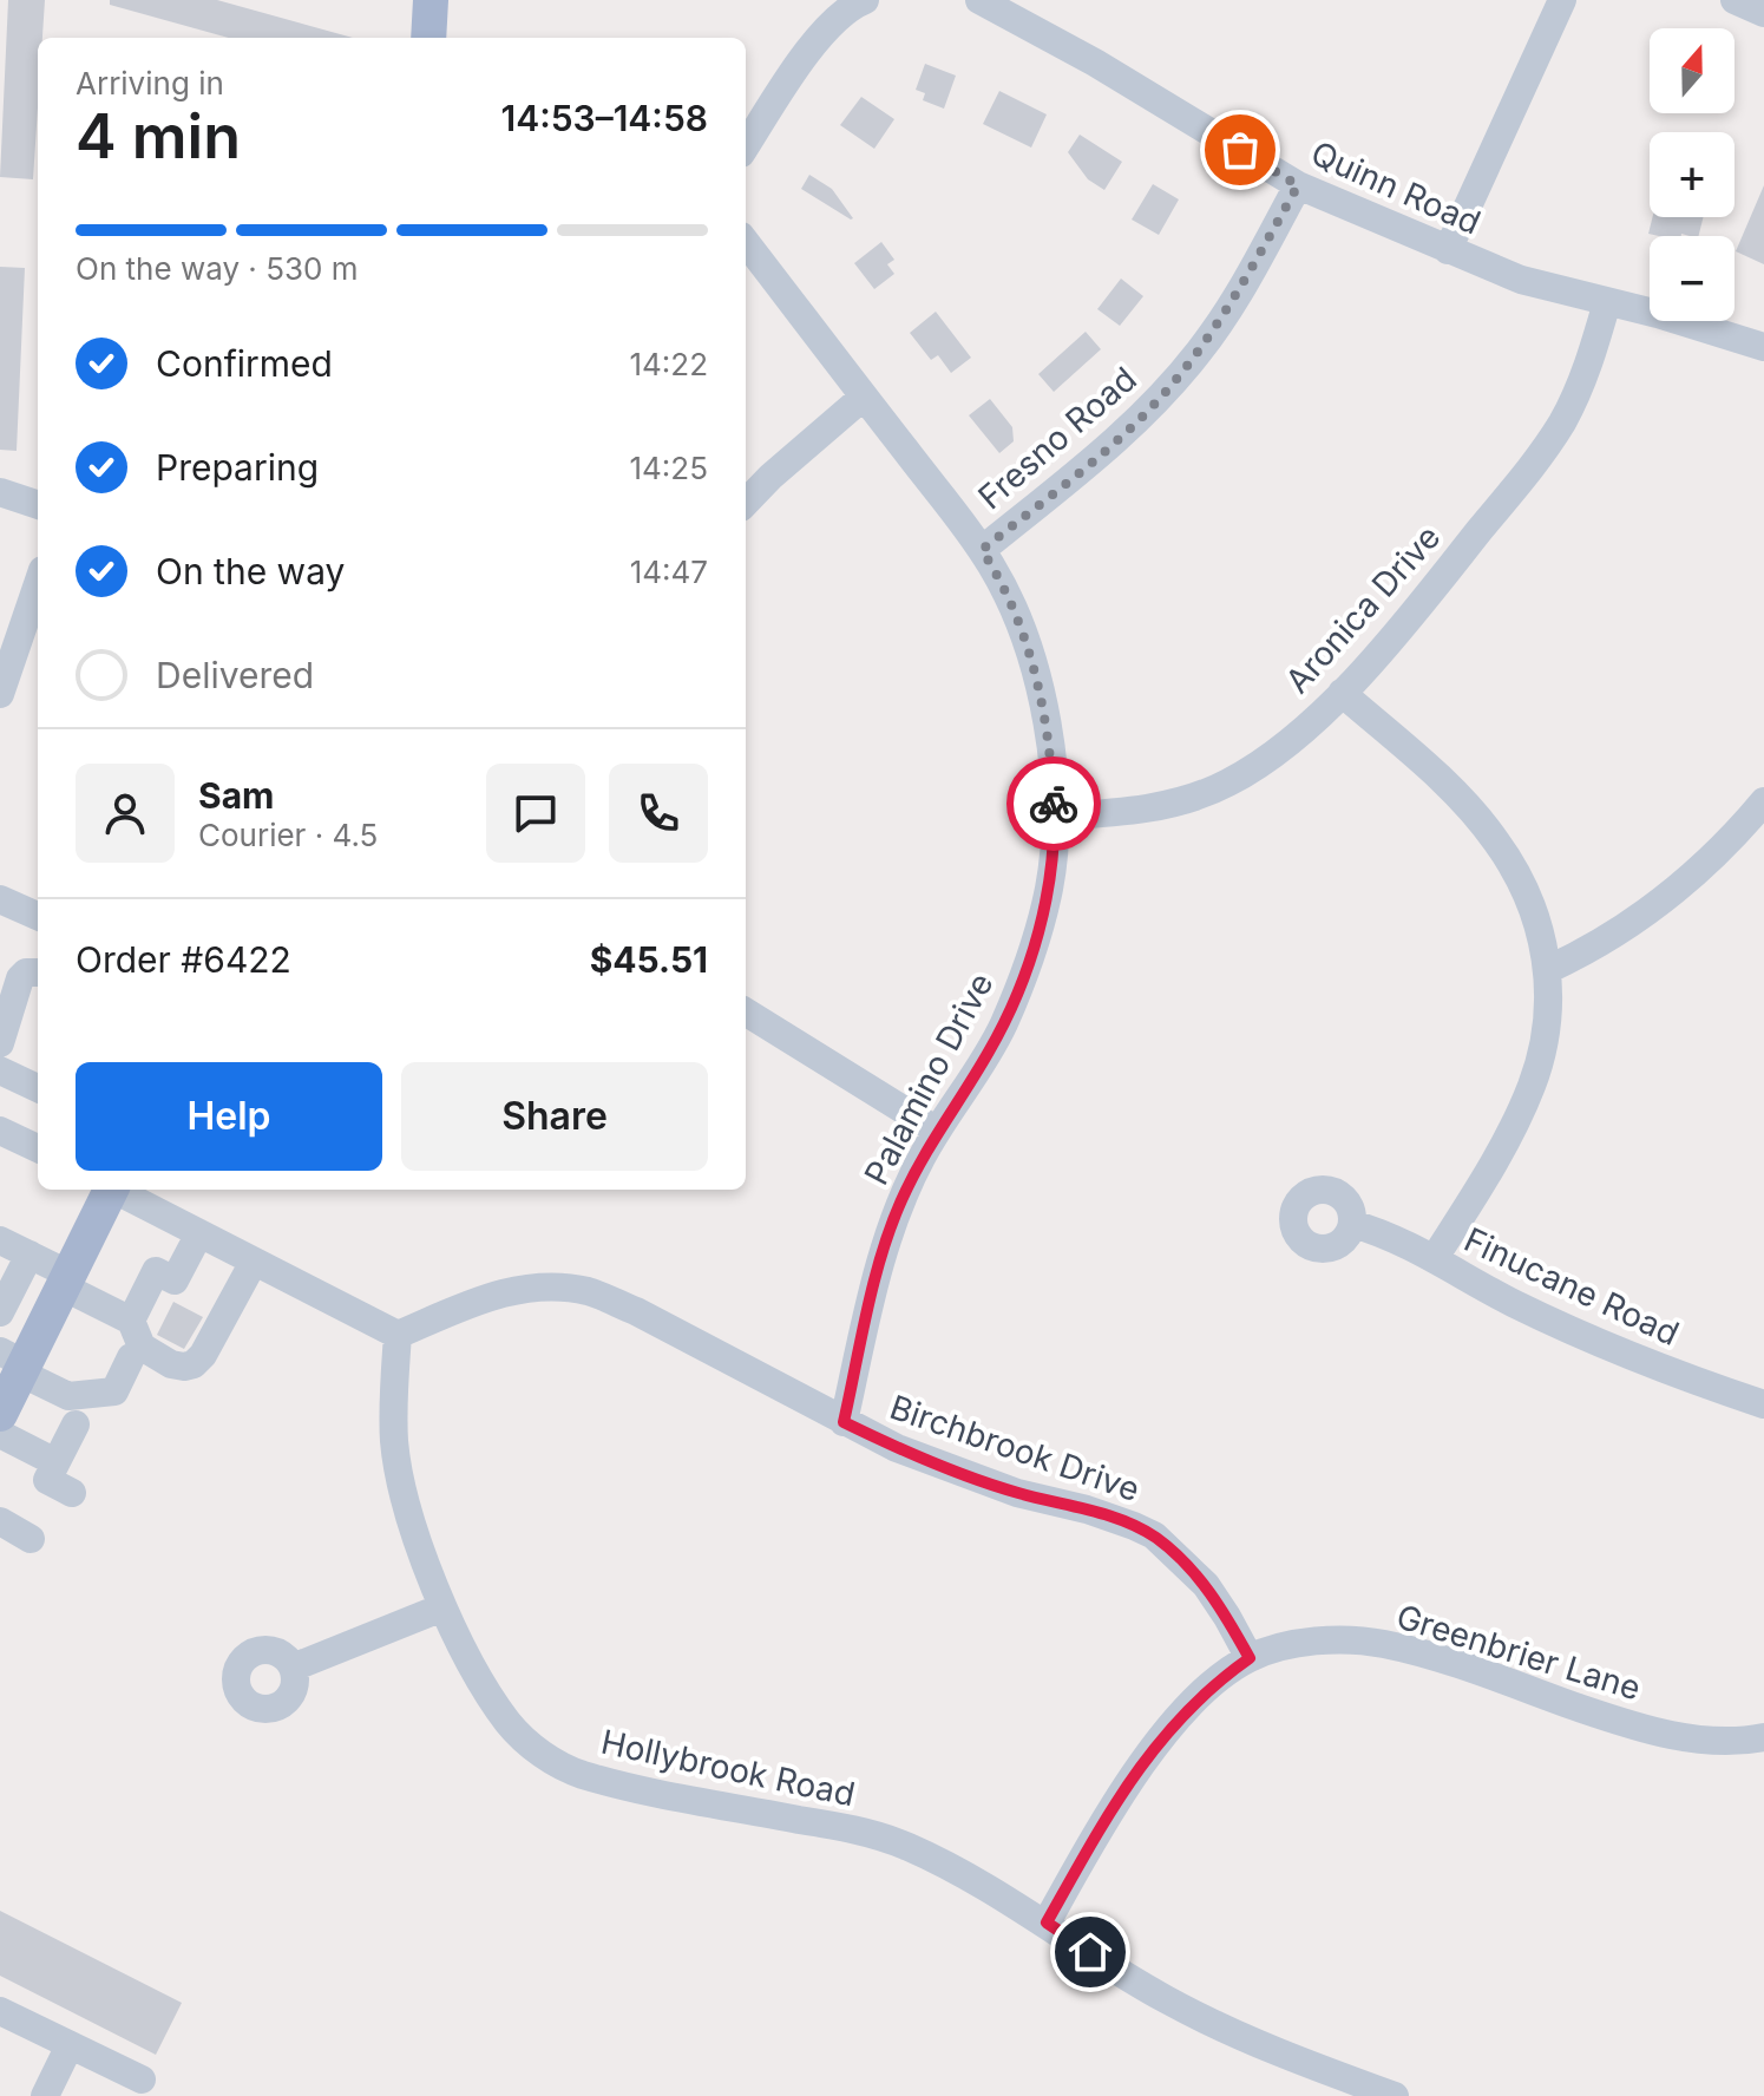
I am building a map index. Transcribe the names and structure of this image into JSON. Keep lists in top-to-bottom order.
{
  "streets": {
    "street": [
      "Quinn Road",
      "Fresno Road",
      "Aronica Drive",
      "Palamino Drive",
      "Finucane Road",
      "Birchbrook Drive",
      "Greenbrier Lane",
      "Hollybrook Road"
    ]
  },
  "crossings": [
    ["Quinn Road", "Fresno Road"],
    ["Quinn Road", "Aronica Drive"],
    ["Fresno Road", "Palamino Drive"],
    ["Aronica Drive", "Palamino Drive"],
    ["Palamino Drive", "Birchbrook Drive"],
    ["Birchbrook Drive", "Greenbrier Lane"],
    ["Birchbrook Drive", "Hollybrook Road"],
    ["Greenbrier Lane", "Hollybrook Road"]
  ],
  "north": "top",
  "page": {
    "map_buttons": ["+", "−"],
    "heading": ["4 min", "Arriving in", "14:53–14:58"],
    "panel": [
      "Sam",
      "Courier · 4.5",
      "Order #6422",
      "$45.51"
    ],
    "bar": "On the way · 530 m",
    "list": [
      ["Confirmed", "14:22"],
      ["Preparing", "14:25"],
      ["On the way", "14:47"],
      "Delivered"
    ],
    "buttons": ["Help", "Share"]
  }
}
